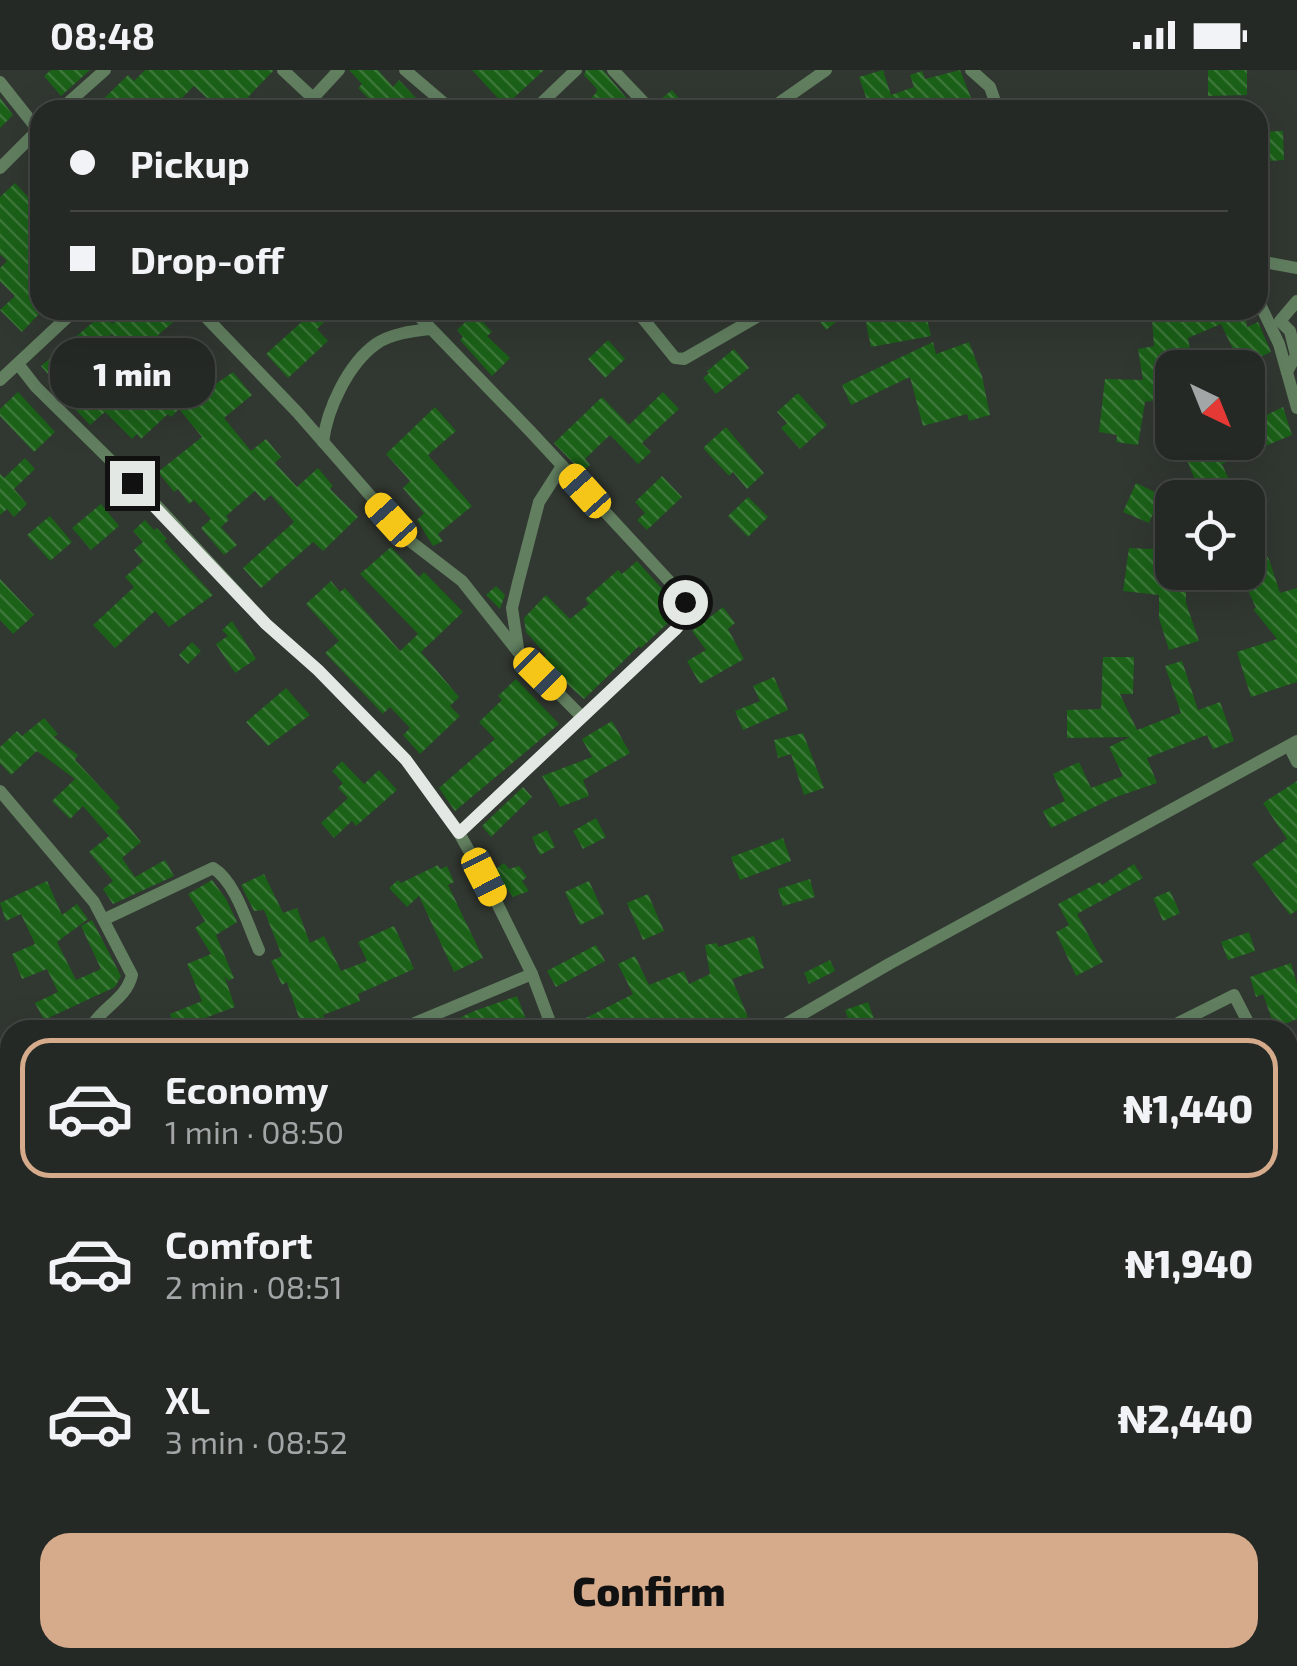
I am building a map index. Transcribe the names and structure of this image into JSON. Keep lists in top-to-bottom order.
{
  "north": "bottom right",
  "page": {
    "status": "08:48",
    "banner": ["Pickup", "Drop-off"],
    "bubble": "1 min",
    "list": [
      {
        "name": "Economy",
        "note": "1 min · 08:50",
        "value": "₦1,440"
      },
      {
        "name": "Comfort",
        "note": "2 min · 08:51",
        "value": "₦1,940"
      },
      {
        "name": "XL",
        "note": "3 min · 08:52",
        "value": "₦2,440"
      }
    ],
    "buttons": "Confirm"
  }
}
